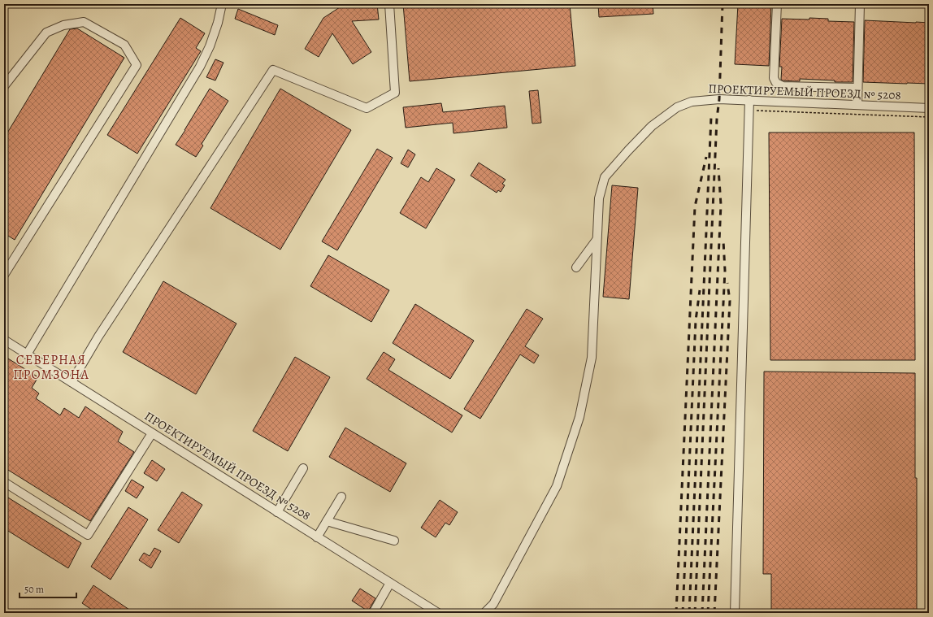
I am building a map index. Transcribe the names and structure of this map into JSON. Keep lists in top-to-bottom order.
{
  "streets": {
    "street": ["ПРОЕКТИРУЕМЫЙ ПРОЕЗД № 5208"]
  },
  "districts": ["СЕВЕРНАЯ ПРОМЗОНА"],
  "scale_bar": "50 m"
}
